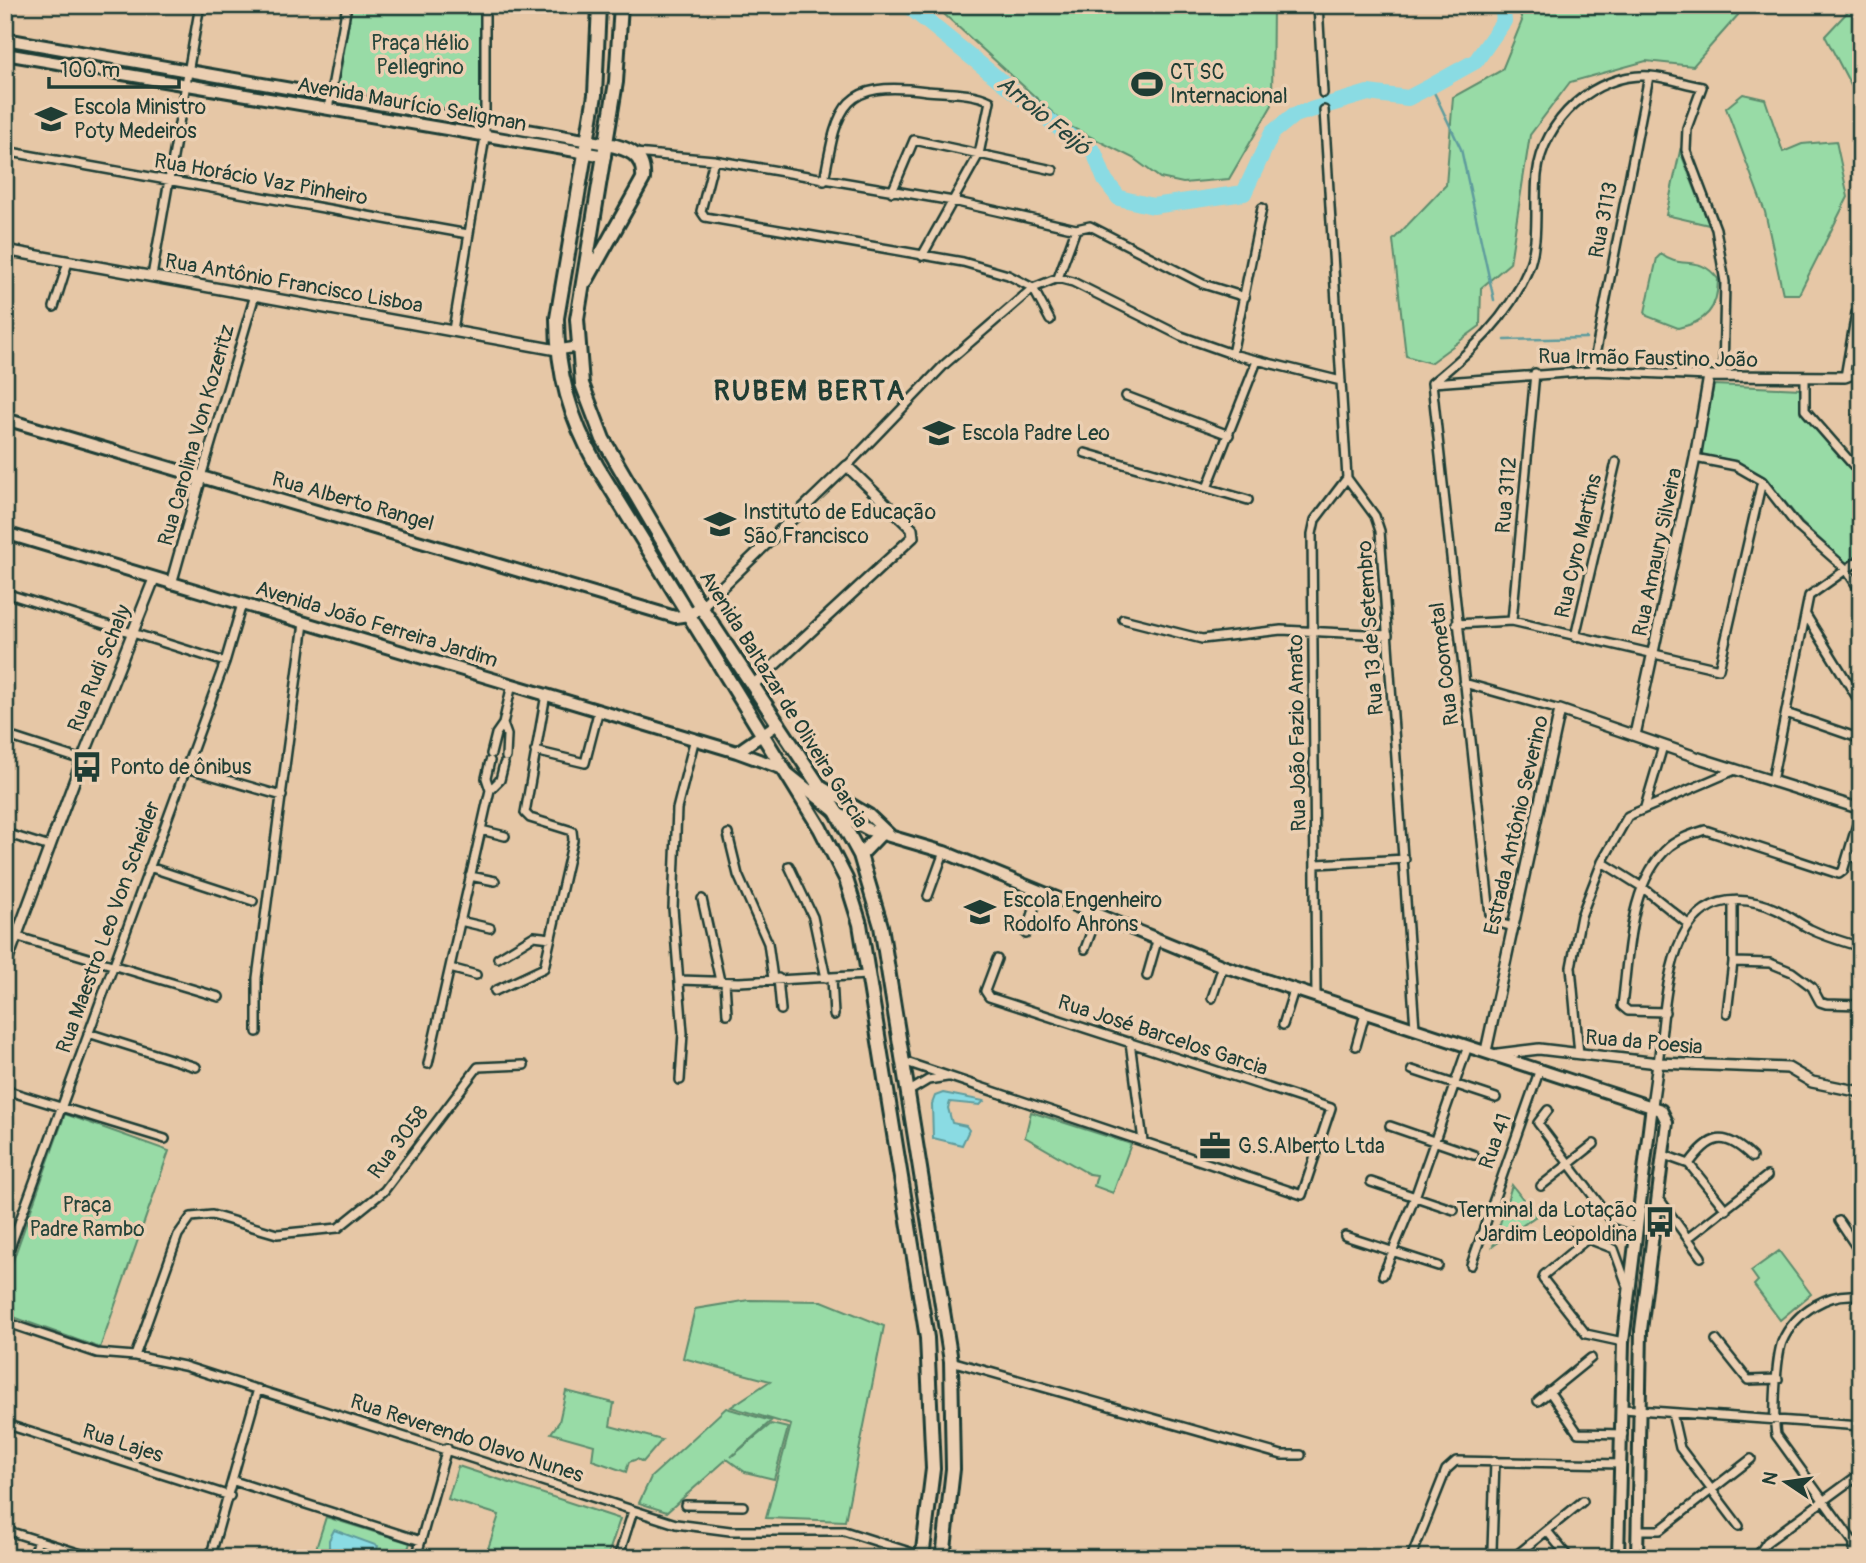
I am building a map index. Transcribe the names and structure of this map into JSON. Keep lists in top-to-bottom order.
{
  "streets": {
    "main road": [
      "Avenida Maurício Seligman",
      "Rua Alberto Rangel",
      "Avenida João Ferreira Jardim",
      "Avenida Baltazar de Oliveira Garcia"
    ],
    "street": [
      "Rua Horácio Vaz Pinheiro",
      "Rua 3113",
      "Rua Antônio Francisco Lisboa",
      "Rua Irmão Faustino João",
      "Rua Carolina Von Kozeritz",
      "Rua 3112",
      "Rua Cyro Martins",
      "Rua Amaury Silveira",
      "Rua 13 de Setembro",
      "Rua Coometal",
      "Rua Rudi Schaly",
      "Rua João Fazio Amato",
      "Estrada Antônio Severino",
      "Rua Maestro Leo Von Scheider",
      "Rua José Barcelos Garcia",
      "Rua da Poesia",
      "Rua 41",
      "Rua 3058",
      "Rua Reverendo Olavo Nunes",
      "Rua Lajes"
    ]
  },
  "crossings": [
    ["Avenida Maurício Seligman", "Avenida Baltazar de Oliveira Garcia"],
    ["Rua 3113", "Rua Irmão Faustino João"],
    ["Rua Antônio Francisco Lisboa", "Rua Carolina Von Kozeritz"],
    ["Rua Antônio Francisco Lisboa", "Avenida Baltazar de Oliveira Garcia"],
    ["Rua Irmão Faustino João", "Rua 3112"],
    ["Rua Irmão Faustino João", "Rua Amaury Silveira"],
    ["Rua Irmão Faustino João", "Rua Coometal"],
    ["Rua Carolina Von Kozeritz", "Rua Alberto Rangel"],
    ["Rua Carolina Von Kozeritz", "Avenida João Ferreira Jardim"],
    ["Rua Alberto Rangel", "Avenida Baltazar de Oliveira Garcia"],
    ["Rua Amaury Silveira", "Estrada Antônio Severino"],
    ["Avenida João Ferreira Jardim", "Rua Rudi Schaly"],
    ["Avenida João Ferreira Jardim", "Avenida Baltazar de Oliveira Garcia"],
    ["Avenida João Ferreira Jardim", "Rua Maestro Leo Von Scheider"],
    ["Rua 13 de Setembro", "Rua João Fazio Amato"],
    ["Rua Coometal", "Estrada Antônio Severino"],
    ["Avenida Baltazar de Oliveira Garcia", "Rua Reverendo Olavo Nunes"],
    ["Rua 3058", "Rua Reverendo Olavo Nunes"]
  ],
  "districts": ["RUBEM BERTA"],
  "water": ["Arroio Feijó"],
  "parks": ["Praça Hélio Pellegrino", "Praça Padre Rambo"],
  "places": {
    "sports": ["CT SC Internacional"],
    "school or university": [
      "Escola Ministro Poty Medeiros",
      "Escola Padre Leo",
      "Instituto de Educação São Francisco",
      "Escola Engenheiro Rodolfo Ahrons"
    ],
    "bus stop": ["Ponto de ônibus", "Terminal da Lotação Jardim Leopoldina"],
    "office": ["G.S.Alberto Ltda"]
  },
  "scale_bar": "100 m",
  "north": "left"
}
